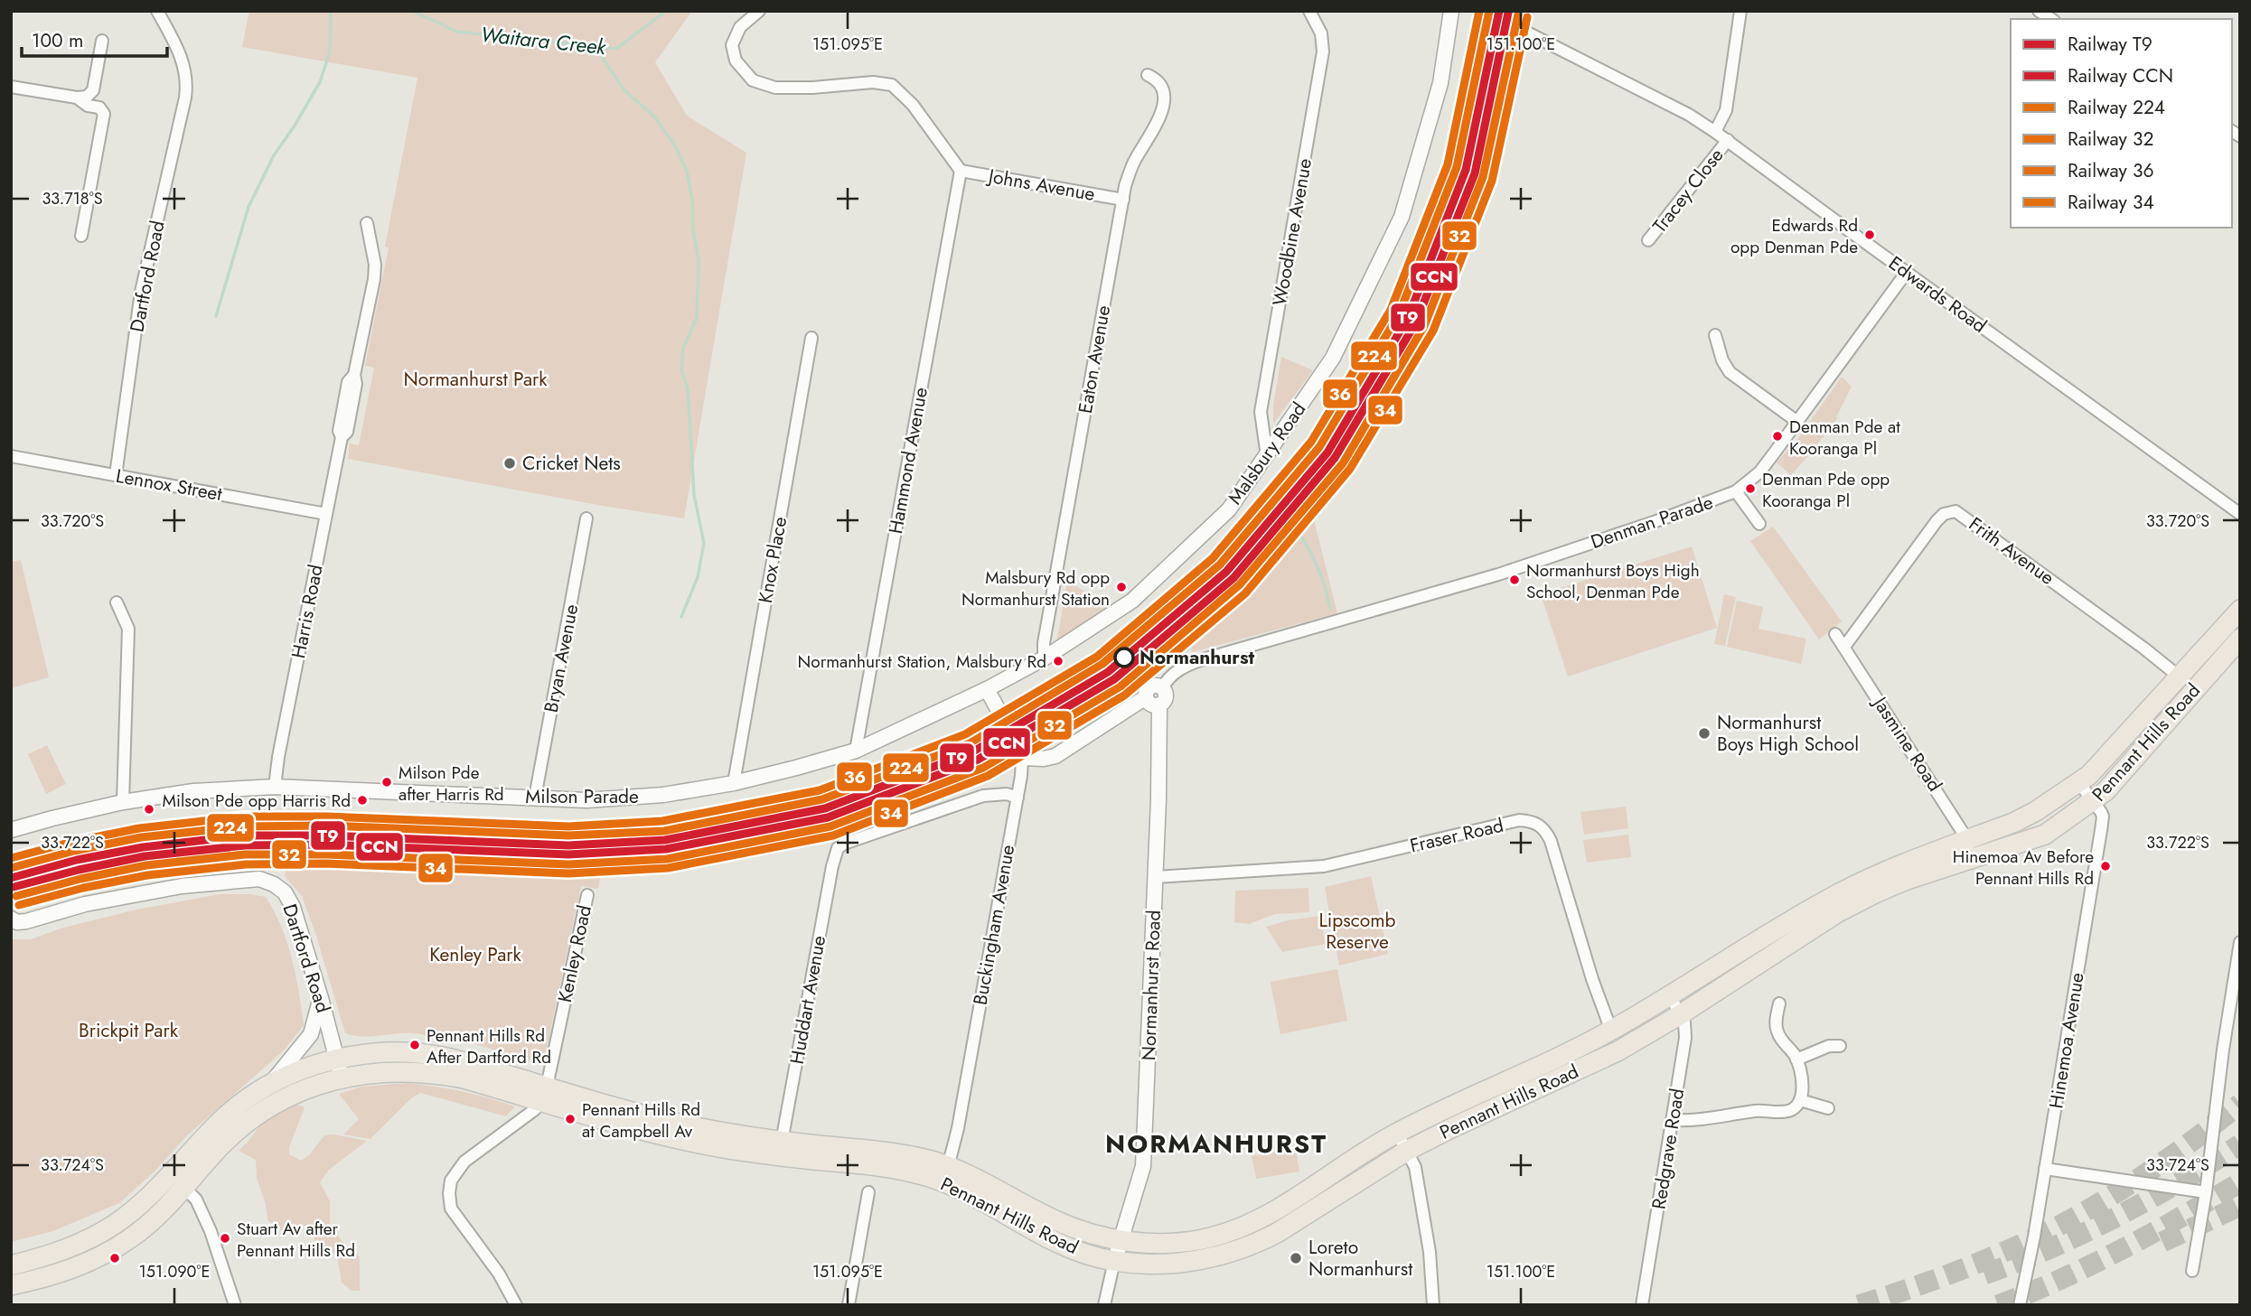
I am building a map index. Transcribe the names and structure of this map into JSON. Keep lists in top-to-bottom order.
{
  "streets": {
    "highway": ["Pennant Hills Road"],
    "street": [
      "Johns Avenue",
      "Tracey Close",
      "Woodbine Avenue",
      "Dartford Road",
      "Edwards Road",
      "Eaton Avenue",
      "Malsbury Road",
      "Hammond Avenue",
      "Lennox Street",
      "Denman Parade",
      "Frith Avenue",
      "Knox Place",
      "Harris Road",
      "Bryan Avenue",
      "Jasmine Road",
      "Milson Parade",
      "Fraser Road",
      "Buckingham Avenue",
      "Kenley Road",
      "Normanhurst Road",
      "Huddart Avenue",
      "Hinemoa Avenue",
      "Redgrave Road"
    ]
  },
  "crossings": [
    ["Johns Avenue", "Eaton Avenue"],
    ["Johns Avenue", "Hammond Avenue"],
    ["Tracey Close", "Edwards Road"],
    ["Woodbine Avenue", "Malsbury Road"],
    ["Dartford Road", "Lennox Street"],
    ["Dartford Road", "Pennant Hills Road"],
    ["Edwards Road", "Denman Parade"],
    ["Eaton Avenue", "Malsbury Road"],
    ["Malsbury Road", "Milson Parade"],
    ["Hammond Avenue", "Milson Parade"],
    ["Lennox Street", "Harris Road"],
    ["Denman Parade", "Normanhurst Road"],
    ["Frith Avenue", "Pennant Hills Road"],
    ["Frith Avenue", "Jasmine Road"],
    ["Knox Place", "Milson Parade"],
    ["Harris Road", "Milson Parade"],
    ["Bryan Avenue", "Milson Parade"],
    ["Pennant Hills Road", "Jasmine Road"],
    ["Pennant Hills Road", "Fraser Road"],
    ["Pennant Hills Road", "Buckingham Avenue"],
    ["Pennant Hills Road", "Kenley Road"],
    ["Pennant Hills Road", "Normanhurst Road"],
    ["Pennant Hills Road", "Huddart Avenue"],
    ["Pennant Hills Road", "Hinemoa Avenue"],
    ["Pennant Hills Road", "Redgrave Road"],
    ["Fraser Road", "Normanhurst Road"],
    ["Buckingham Avenue", "Huddart Avenue"]
  ],
  "districts": ["NORMANHURST"],
  "water": ["Waitara Creek"],
  "parks": [
    "Normanhurst Park",
    "Lipscomb Reserve",
    "Kenley Park",
    "Brickpit Park"
  ],
  "places": [
    "Edwards Rd opp Denman Pde",
    "Denman Pde at Kooranga Pl",
    "Cricket Nets",
    "Denman Pde opp Kooranga Pl",
    "Normanhurst Boys High School, Denman Pde",
    "Malsbury Rd opp Normanhurst Station",
    "Normanhurst",
    "Normanhurst Station, Malsbury Rd",
    "Normanhurst Boys High School",
    "Milson Pde after Harris Rd",
    "Milson Pde opp Harris Rd",
    "Hinemoa Av Before Pennant Hills Rd",
    "Pennant Hills Rd After Dartford Rd",
    "Pennant Hills Rd at Campbell Av",
    "Stuart Av after Pennant Hills Rd",
    "Loreto Normanhurst"
  ],
  "lines": [
    "rail line T9",
    "rail line 224",
    "rail line 36",
    "rail line CCN",
    "rail line 32",
    "rail line 34"
  ],
  "legend": [
    "Railway T9",
    "Railway CCN",
    "Railway 224",
    "Railway 32",
    "Railway 36",
    "Railway 34"
  ],
  "scale_bar": "100 m",
  "coordinates": [
    "151.095°E",
    "151.100°E",
    "33.718°S",
    "33.720°S",
    "33.722°S",
    "33.724°S",
    "151.090°E"
  ]
}
